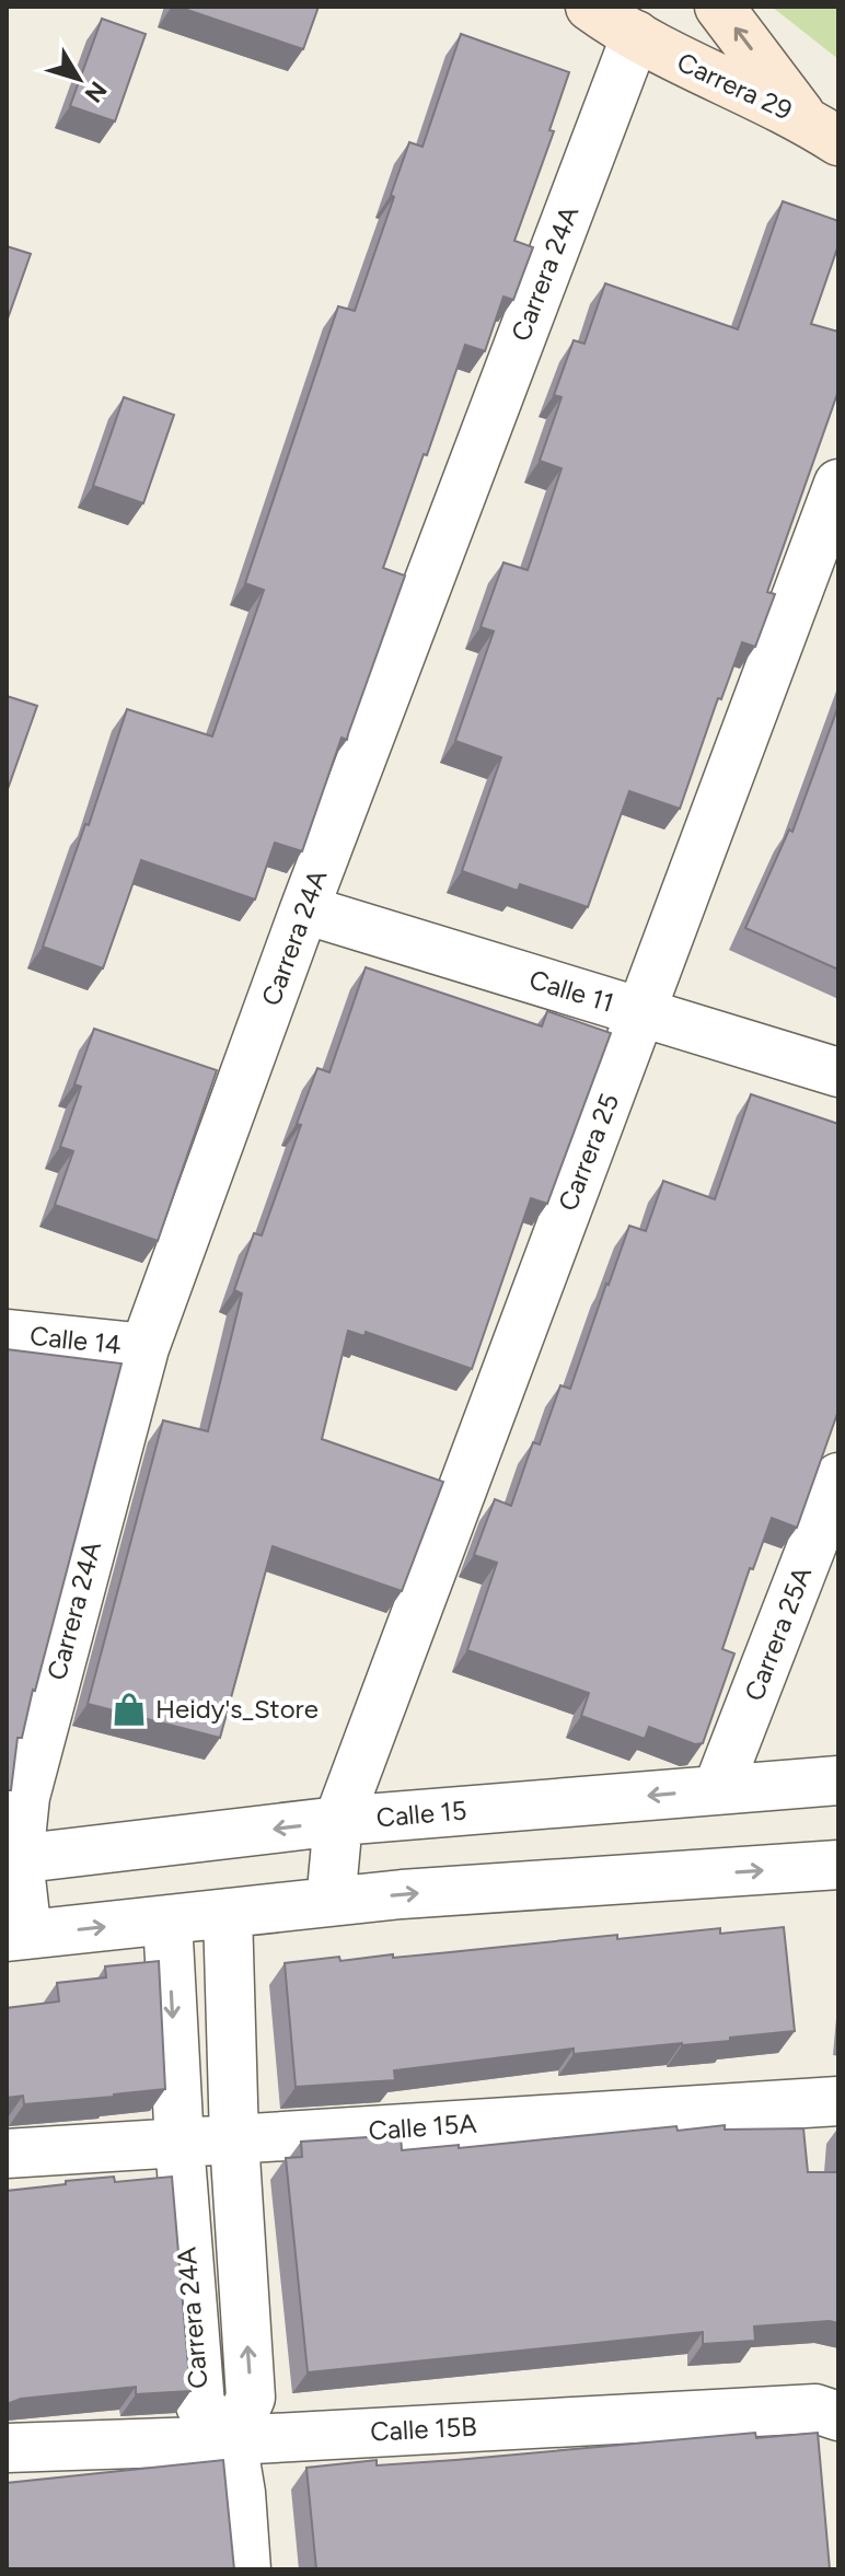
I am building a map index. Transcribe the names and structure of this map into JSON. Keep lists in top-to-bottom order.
{
  "streets": {
    "main road": ["Carrera 29"],
    "street": [
      "Carrera 24A",
      "Calle 11",
      "Carrera 25",
      "Calle 14",
      "Carrera 25A",
      "Calle 15",
      "Calle 15A",
      "Calle 15B"
    ]
  },
  "crossings": [
    ["Carrera 29", "Carrera 24A"],
    ["Carrera 24A", "Calle 11"],
    ["Carrera 24A", "Calle 14"],
    ["Carrera 24A", "Calle 15"],
    ["Carrera 24A", "Calle 15A"],
    ["Carrera 24A", "Calle 15B"],
    ["Calle 11", "Carrera 25"],
    ["Carrera 25", "Calle 15"],
    ["Carrera 25A", "Calle 15"]
  ],
  "places": {
    "shop": ["Heidy's_Store"]
  },
  "north": "bottom right"
}
